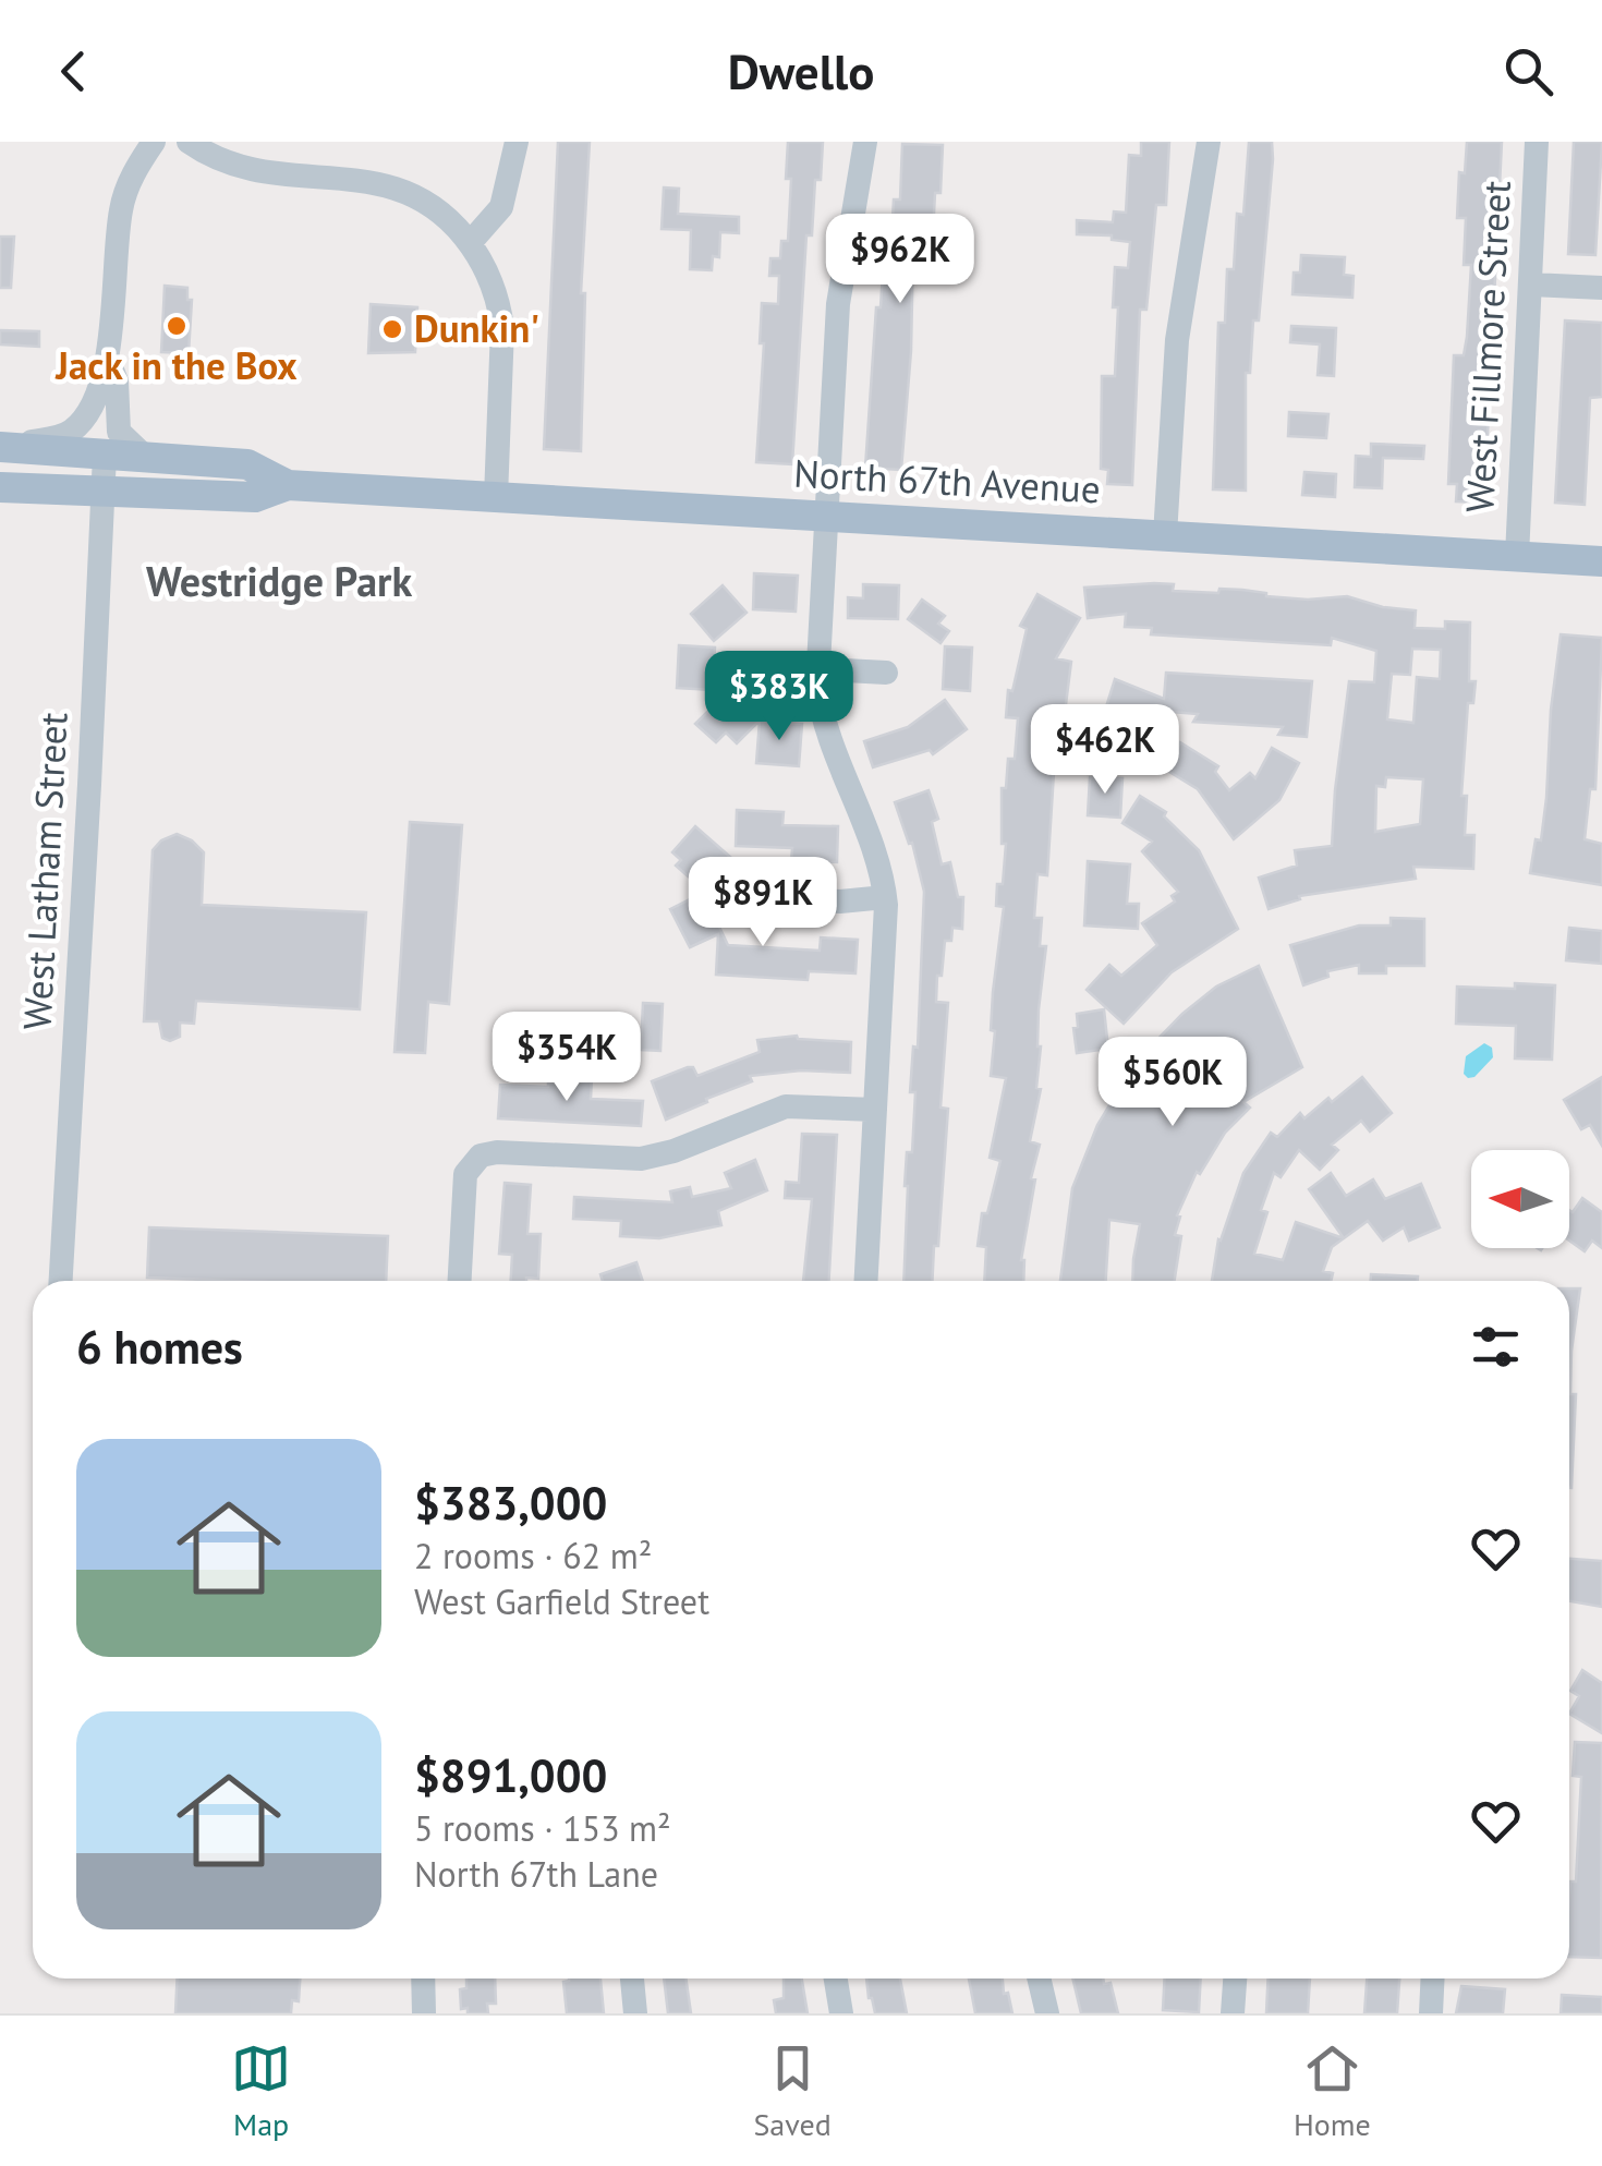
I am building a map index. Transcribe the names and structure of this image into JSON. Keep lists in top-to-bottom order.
{
  "streets": {
    "main road": ["North 67th Avenue"],
    "street": ["West Fillmore Street", "West Latham Street"]
  },
  "crossings": [
    ["West Fillmore Street", "North 67th Avenue"],
    ["North 67th Avenue", "West Latham Street"]
  ],
  "districts": ["Westridge Park"],
  "places": ["Jack in the Box", "Dunkin'"],
  "north": "left",
  "page": {
    "header": "Dwello",
    "price": [
      "$962K",
      "$383K",
      "$462K",
      "$891K",
      "$354K",
      "$560K"
    ],
    "heading": "6 homes",
    "list": [
      {
        "name": "$383,000",
        "note": "2 rooms · 62 m² · West Garfield Street"
      },
      {
        "name": "$891,000",
        "note": "5 rooms · 153 m² · North 67th Lane"
      }
    ],
    "tabs": ["Map", "Saved", "Home"]
  }
}
